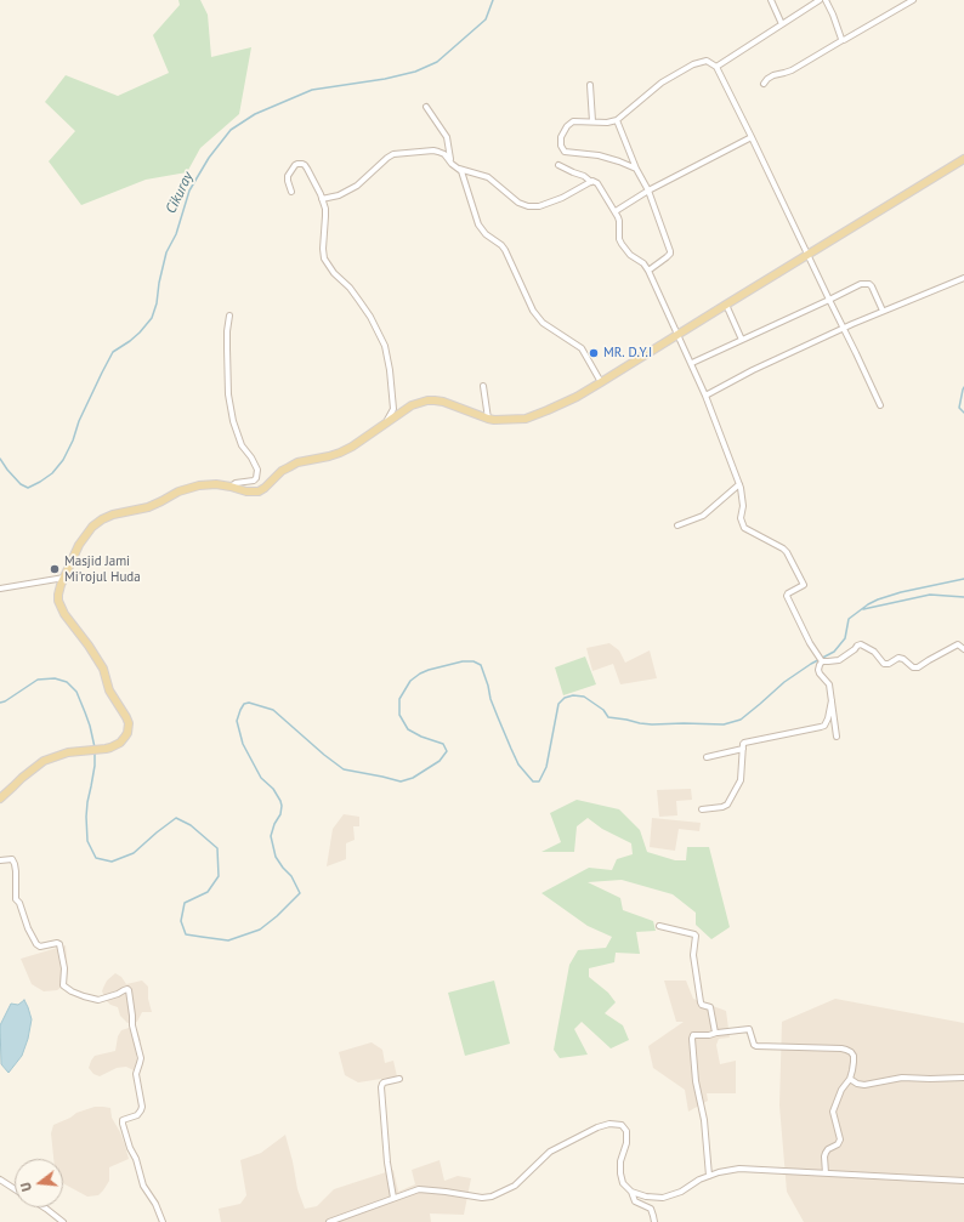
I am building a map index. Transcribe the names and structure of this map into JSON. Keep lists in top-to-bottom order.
{
  "water": ["Cikuray"],
  "places": ["MR. D.Y.I", "Masjid Jami Mi'rojul Huda"],
  "north": "left"
}
